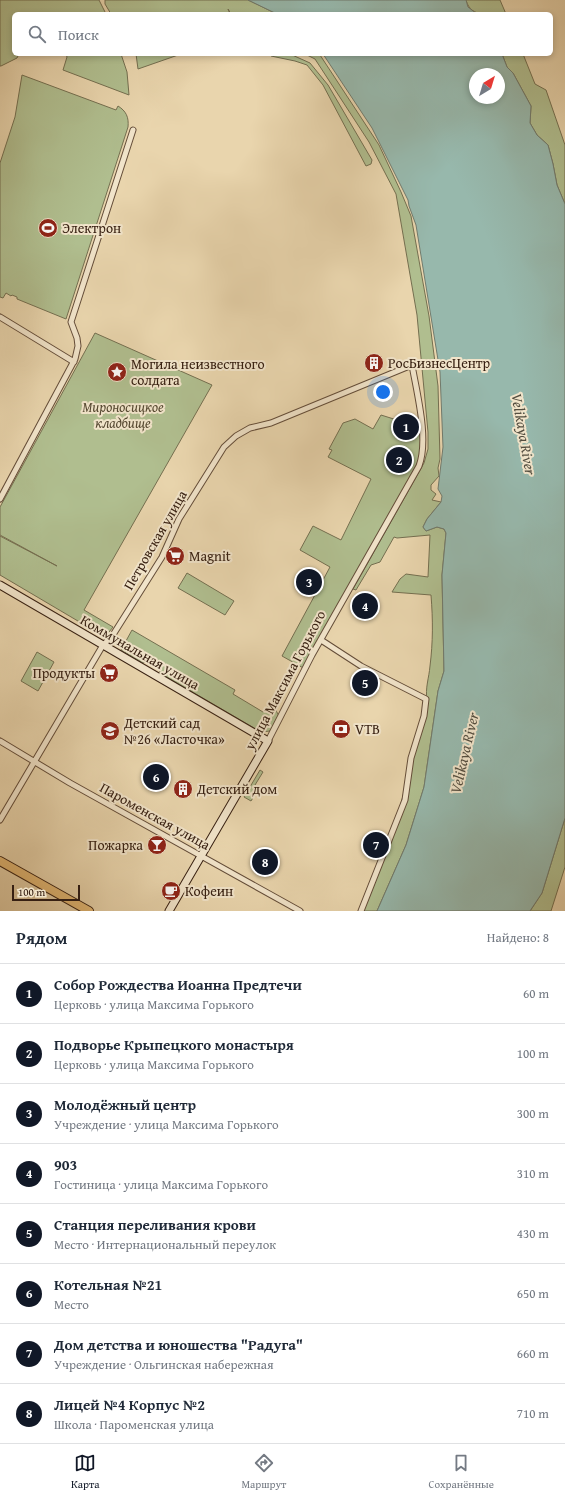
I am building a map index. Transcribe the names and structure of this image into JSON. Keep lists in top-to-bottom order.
{
  "streets": {
    "main road": ["Коммунальная улица", "улица Максима Горького"],
    "street": ["Петровская улица", "Пароменская улица"]
  },
  "crossings": [
    ["Петровская улица", "Коммунальная улица"],
    ["Петровская улица", "улица Максима Горького"],
    ["Петровская улица", "Пароменская улица"],
    ["Коммунальная улица", "улица Максима Горького"],
    ["улица Максима Горького", "Пароменская улица"]
  ],
  "water": ["Velikaya River"],
  "parks": ["Мироносицкое кладбище"],
  "places": {
    "sports": ["Электрон"],
    "building": ["РосБизнесЦентр", "Детский дом"],
    "place": ["Могила неизвестного солдата"],
    "supermarket": ["Magnit", "Продукты"],
    "bank": ["VTB"],
    "school or university": ["Детский сад №26 «Ласточка»"],
    "bar": ["Пожарка"],
    "cafe": ["Кофеин"]
  },
  "scale_bar": "100 m",
  "north": "top right",
  "page": {
    "search": "Поиск",
    "pins": [
      "1",
      "2",
      "3",
      "4",
      "5",
      "6",
      "7",
      "8"
    ],
    "scale": "100 m",
    "heading": ["Рядом", "Найдено: 8"],
    "list": [
      {
        "mark": "1",
        "name": "Собор Рождества Иоанна Предтечи",
        "note": "Церковь · улица Максима Горького",
        "value": "60 m"
      },
      {
        "mark": "2",
        "name": "Подворье Крыпецкого монастыря",
        "note": "Церковь · улица Максима Горького",
        "value": "100 m"
      },
      {
        "mark": "3",
        "name": "Молодёжный центр",
        "note": "Учреждение · улица Максима Горького",
        "value": "300 m"
      },
      {
        "mark": "4",
        "name": "903",
        "note": "Гостиница · улица Максима Горького",
        "value": "310 m"
      },
      {
        "mark": "5",
        "name": "Станция переливания крови",
        "note": "Место · Интернациональный переулок",
        "value": "430 m"
      },
      {
        "mark": "6",
        "name": "Котельная №21",
        "note": "Место",
        "value": "650 m"
      },
      {
        "mark": "7",
        "name": "Дом детства и юношества \"Радуга\"",
        "note": "Учреждение · Ольгинская набережная",
        "value": "660 m"
      },
      {
        "mark": "8",
        "name": "Лицей №4 Корпус №2",
        "note": "Школа · Пароменская улица",
        "value": "710 m"
      }
    ],
    "nav": ["Карта", "Маршрут", "Сохранённые"]
  }
}
